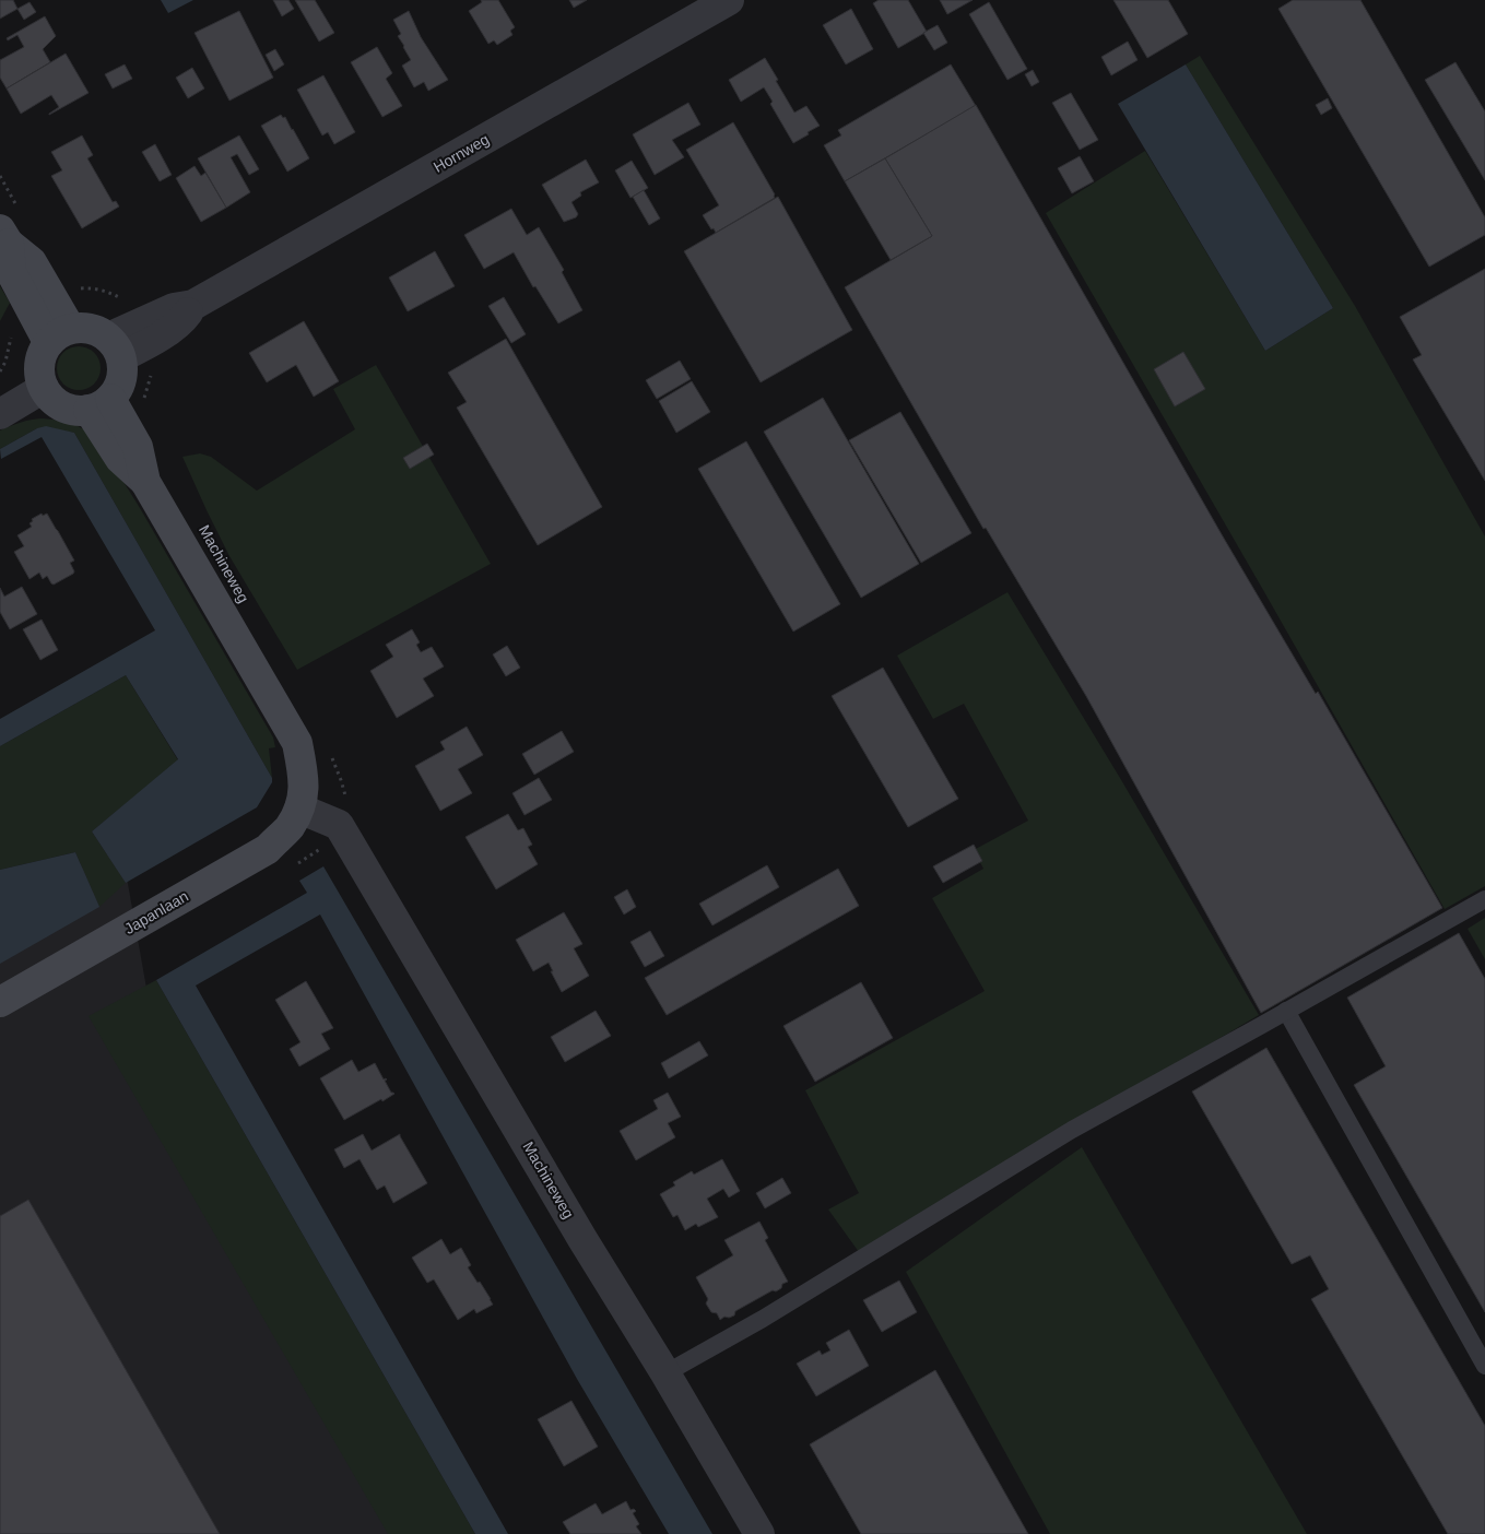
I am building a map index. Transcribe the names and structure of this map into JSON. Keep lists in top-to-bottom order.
{
  "streets": {
    "street": ["Hornweg", "Machineweg", "Japanlaan"]
  },
  "crossings": [
    ["Hornweg", "Machineweg"],
    ["Machineweg", "Japanlaan"]
  ]
}
